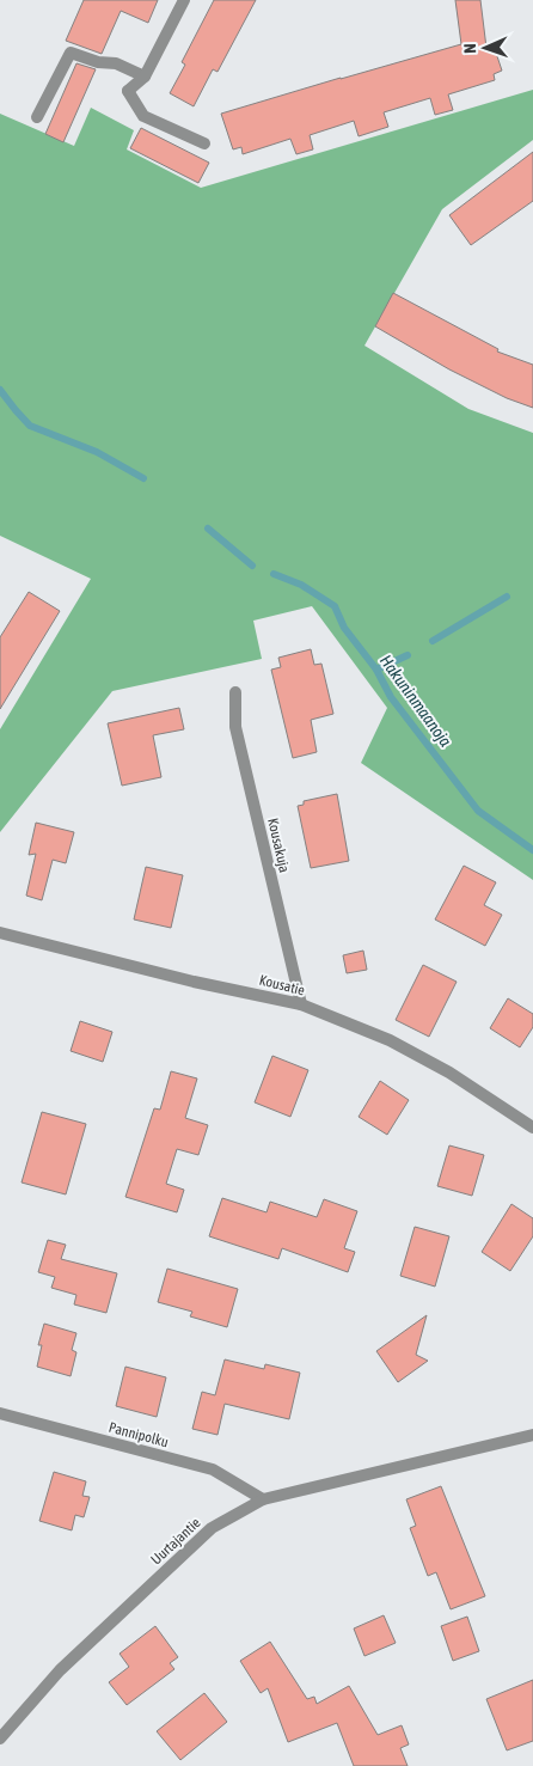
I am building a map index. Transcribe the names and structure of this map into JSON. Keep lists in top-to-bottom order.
{
  "streets": {
    "street": [
      "Kousakuja",
      "Kousatie",
      "Pannipolku",
      "Uurtajantie"
    ]
  },
  "crossings": [
    ["Kousakuja", "Kousatie"],
    ["Pannipolku", "Uurtajantie"]
  ],
  "water": ["Hakuninmaanoja"],
  "north": "left"
}
